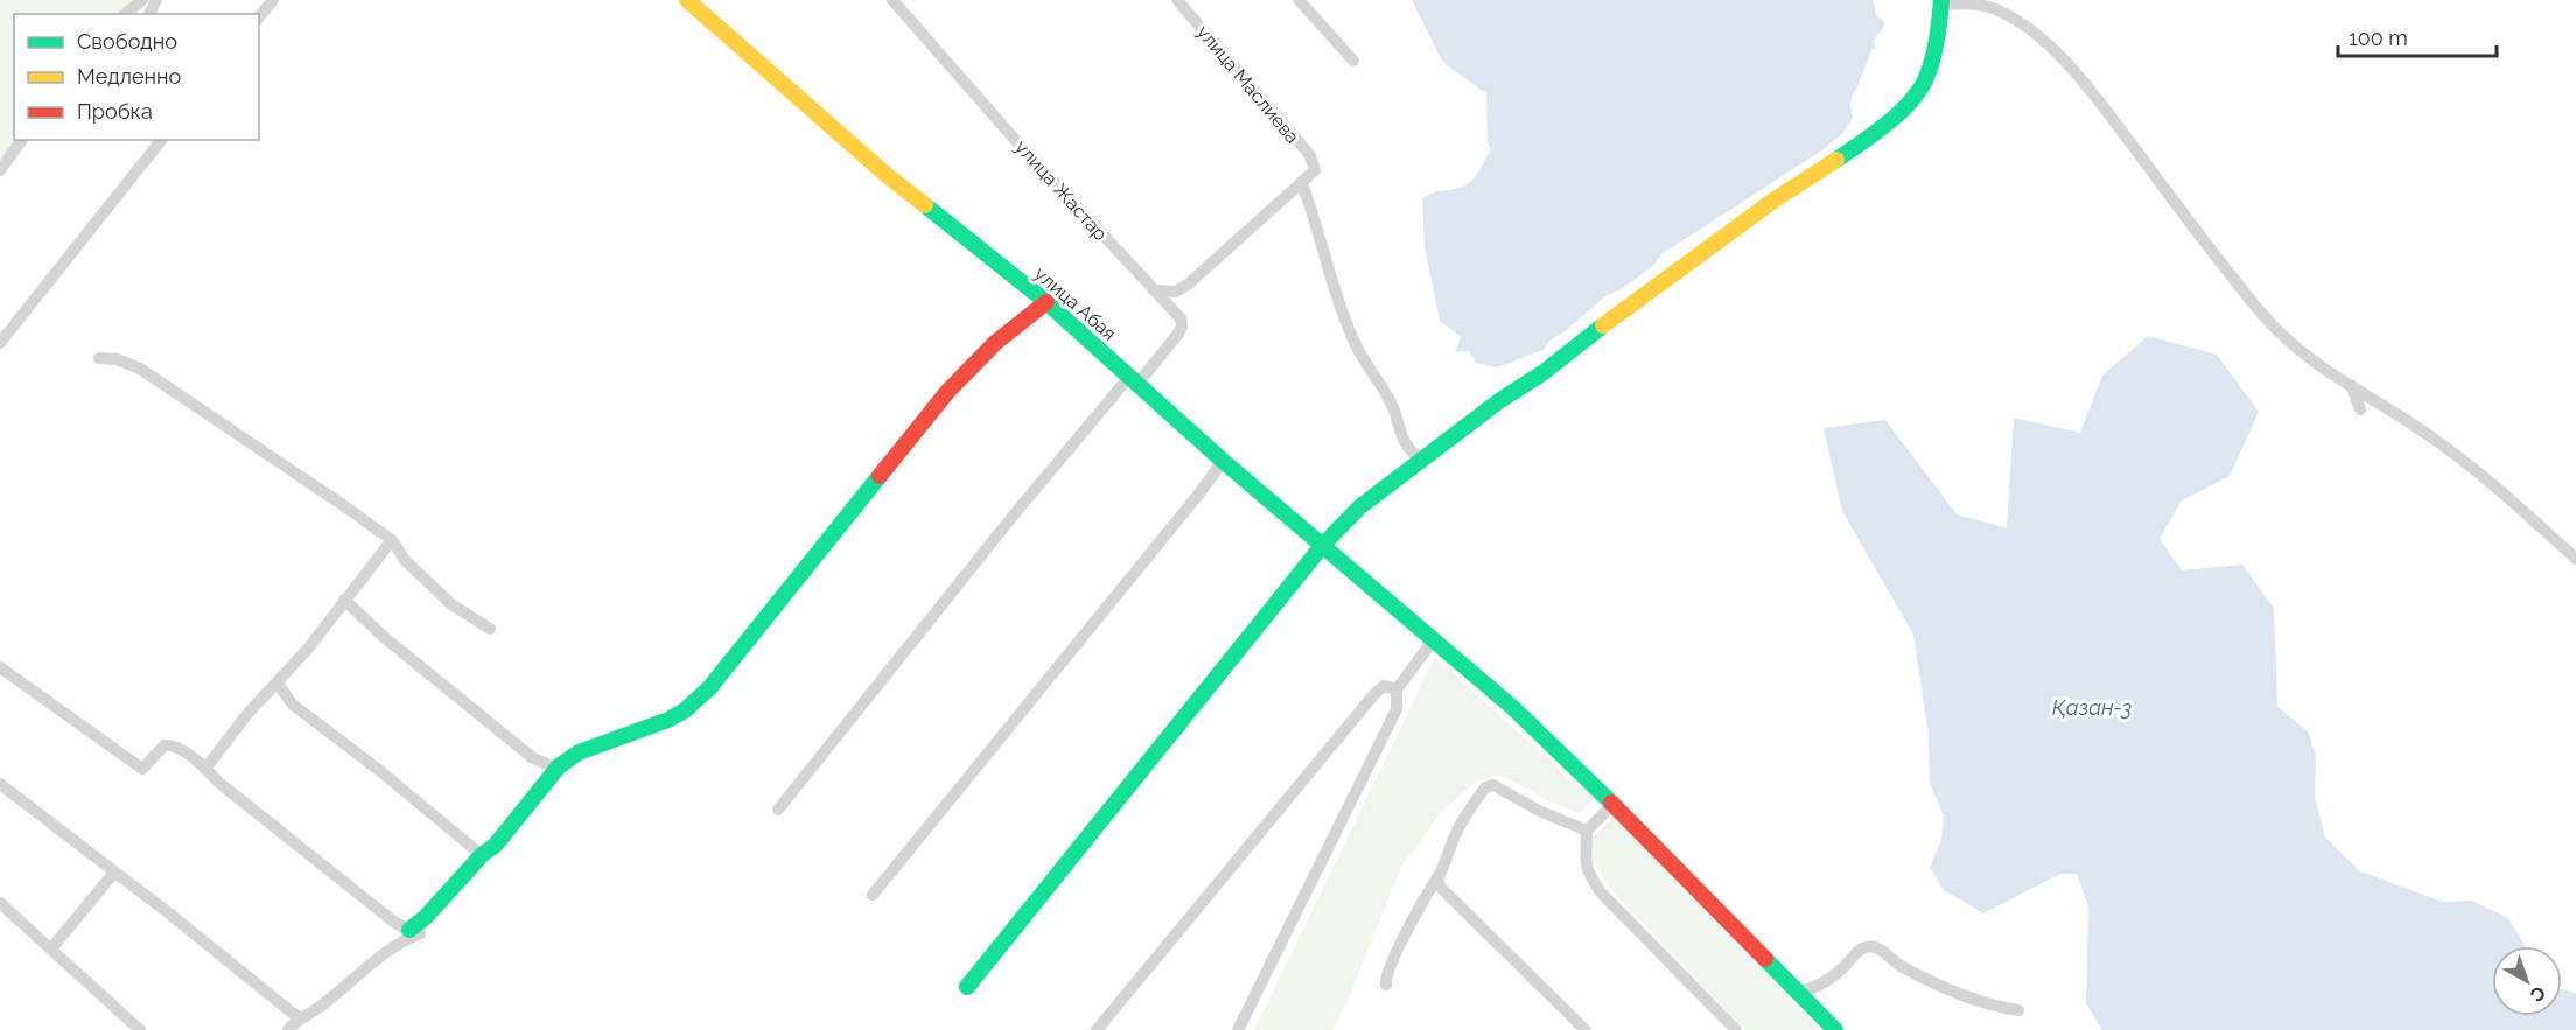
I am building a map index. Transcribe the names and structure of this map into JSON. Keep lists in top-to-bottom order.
{
  "streets": {
    "street": ["улица Маслиева", "улица Жастар", "улица Абая"]
  },
  "crossings": [
    ["улица Жастар", "улица Абая"]
  ],
  "water": ["Қазан-3"],
  "legend": ["Свободно", "Медленно", "Пробка"],
  "scale_bar": "100 m",
  "north": "bottom right"
}
